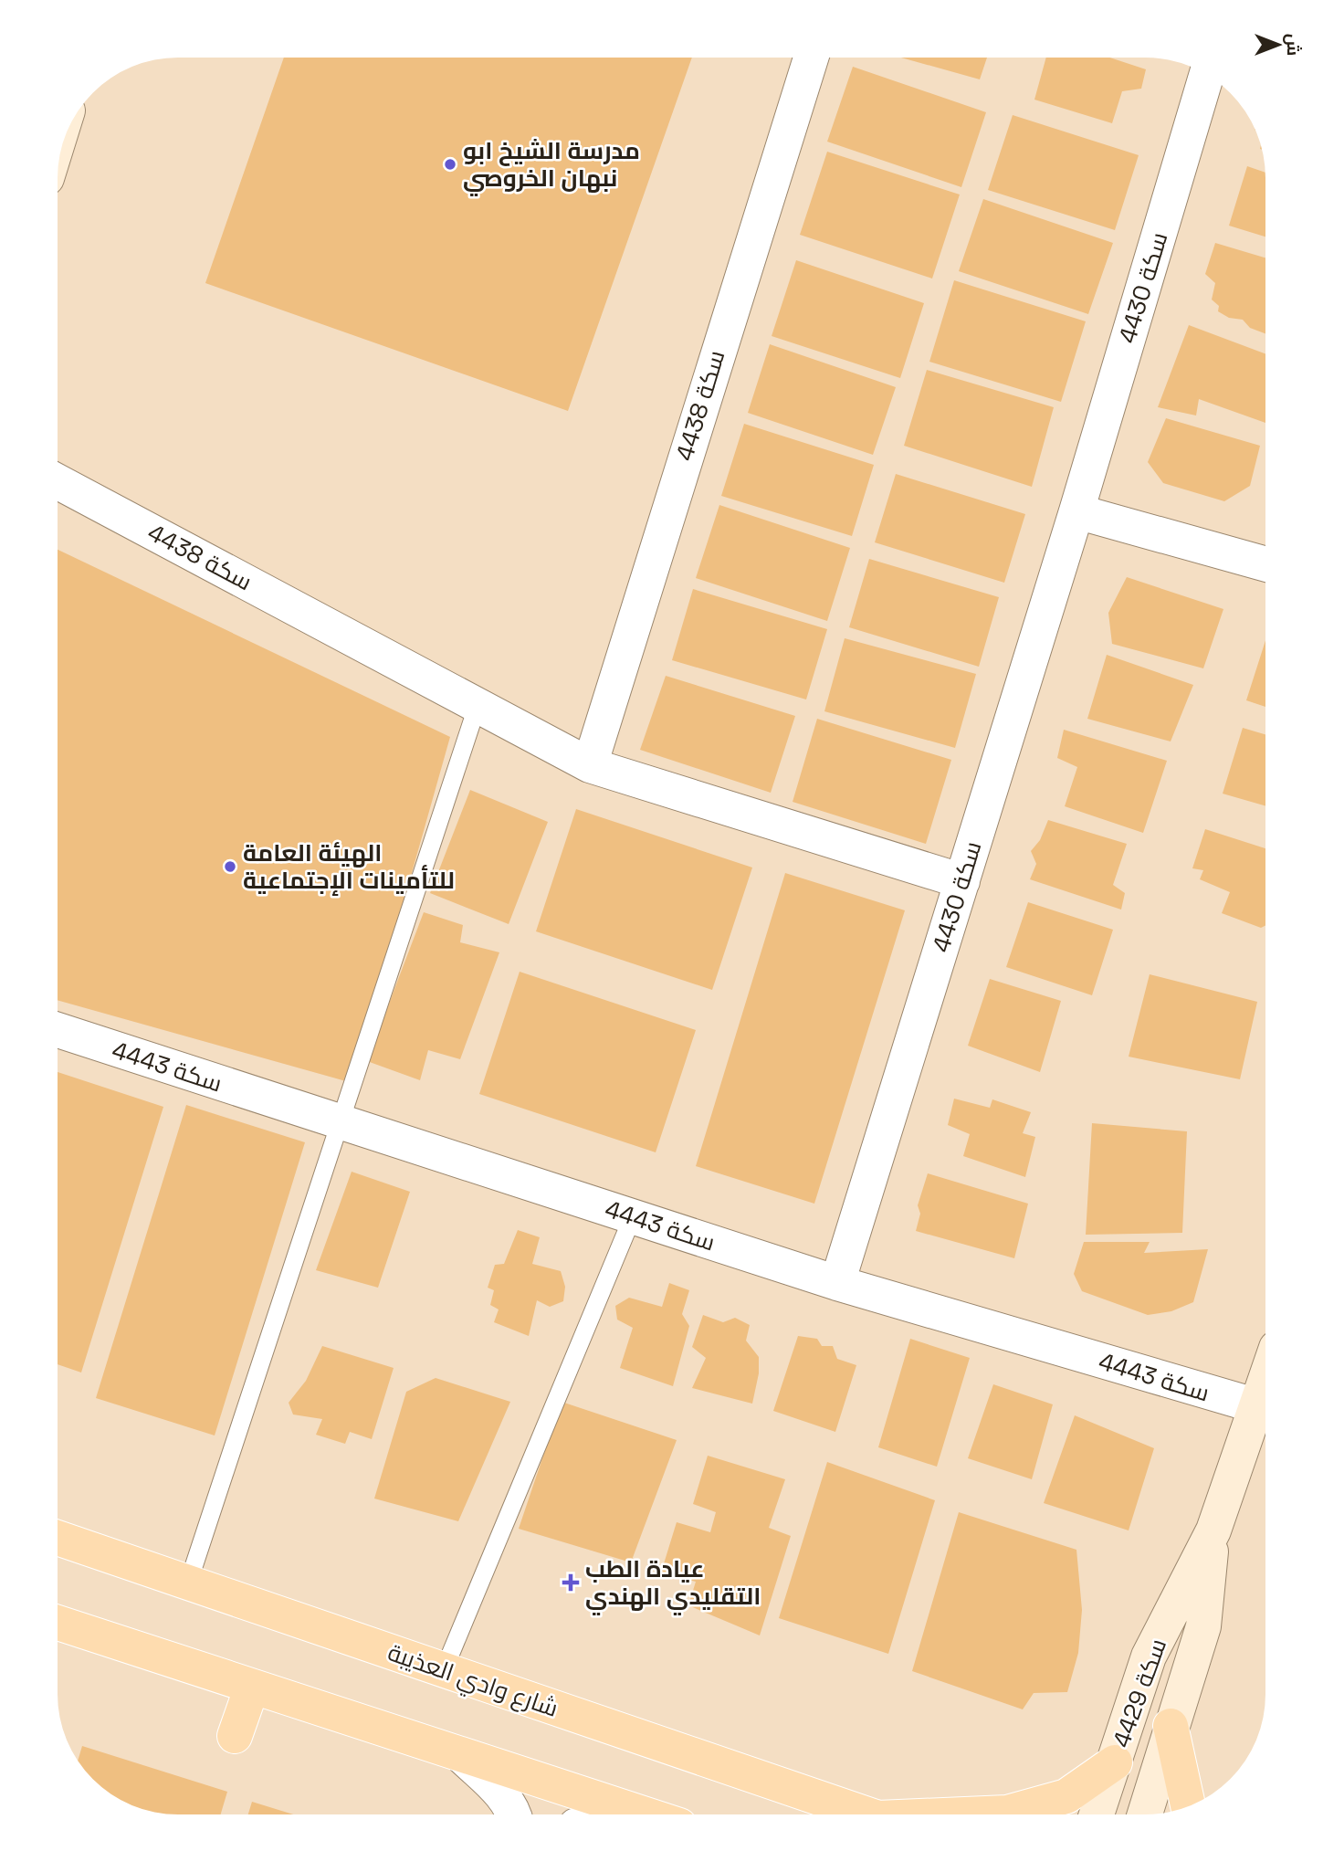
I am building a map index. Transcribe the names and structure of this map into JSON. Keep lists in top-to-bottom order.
{
  "streets": {
    "main road": ["شارع وادي العذيبة"],
    "street": [
      "سكة 4430",
      "سكة 4438",
      "سكة 4443",
      "سكة 4429"
    ]
  },
  "crossings": [
    ["سكة 4430", "سكة 4438"],
    ["سكة 4430", "سكة 4443"]
  ],
  "places": {
    "other": ["مدرسة الشيخ ابو نبهان الخروصي", "الهيئة العامة للتأمينات الإجتماعية"],
    "health": ["عيادة الطب التقليدي الهندي"]
  },
  "north": "right"
}
